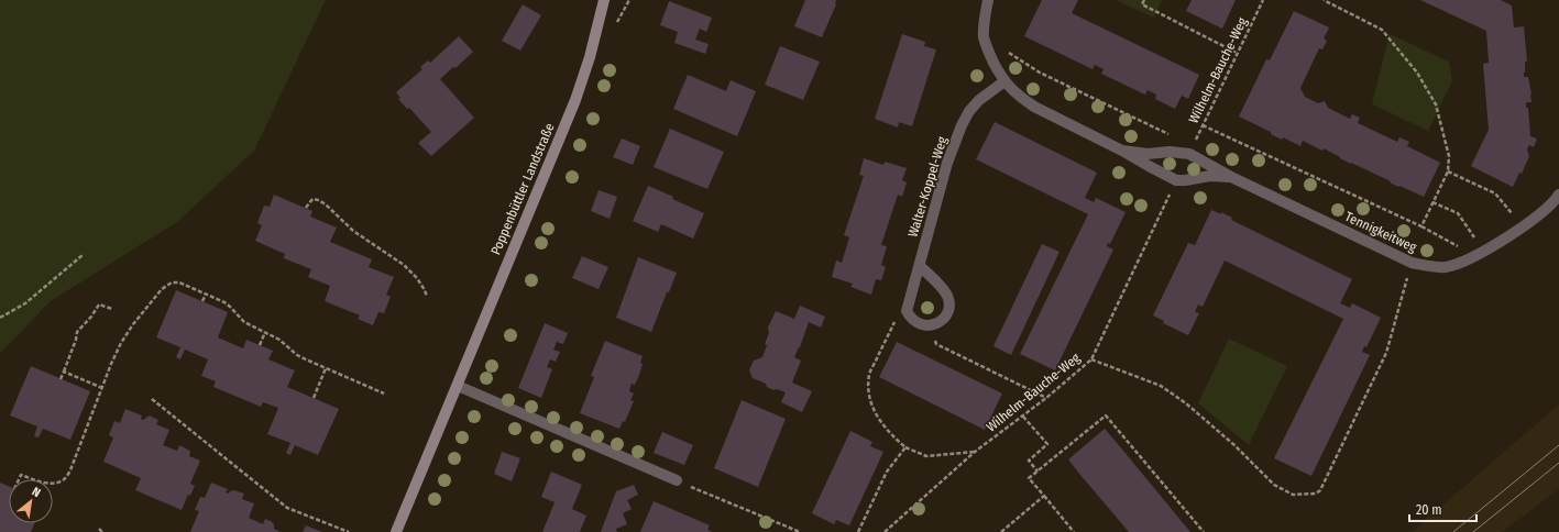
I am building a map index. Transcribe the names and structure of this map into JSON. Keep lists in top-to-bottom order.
{
  "streets": {
    "main road": ["Poppenbüttler Landstraße"],
    "street": ["Walter-Koppel-Weg", "Tennigkeitweg"],
    "path": ["Wilhelm-Bauche-Weg"]
  },
  "crossings": [
    ["Walter-Koppel-Weg", "Tennigkeitweg"]
  ],
  "scale_bar": "20 m",
  "north": "top right"
}
